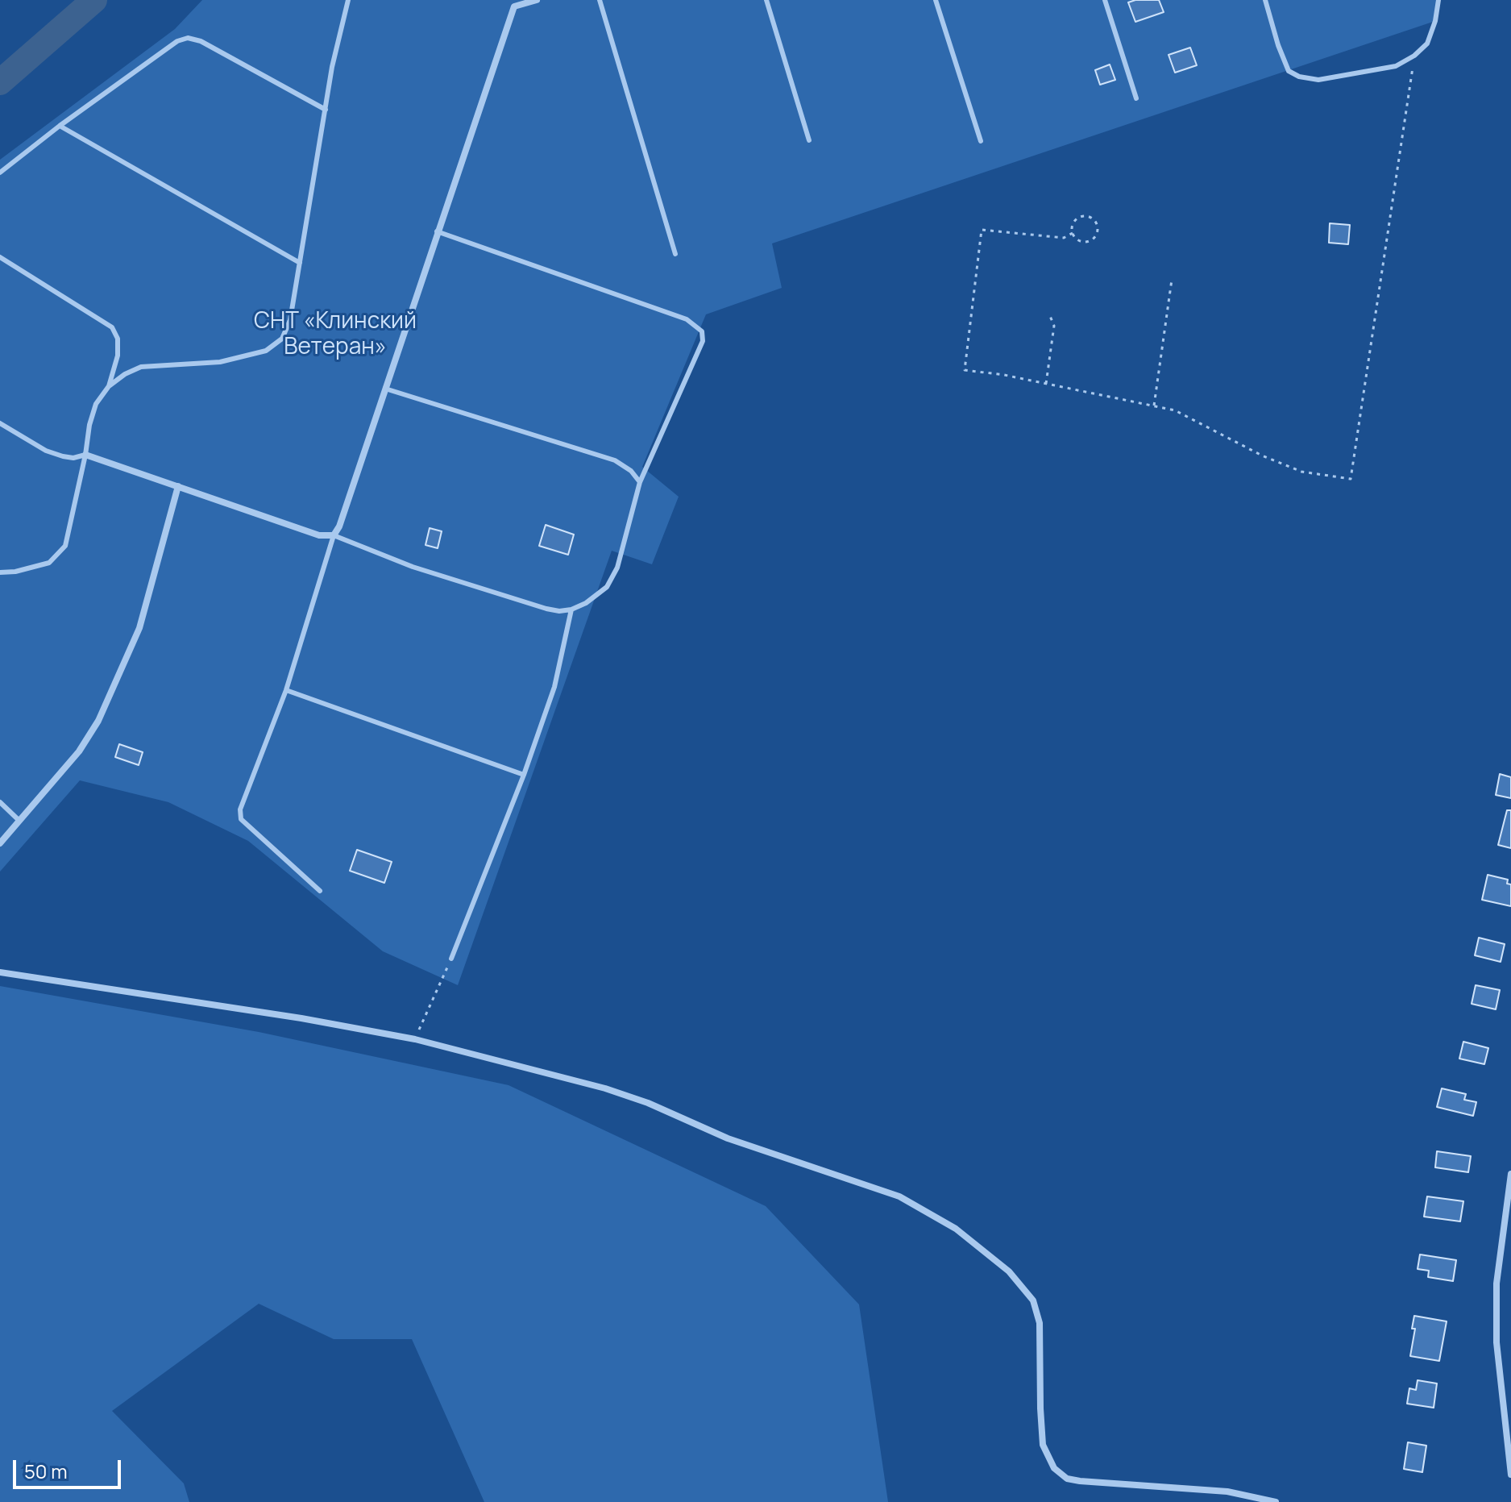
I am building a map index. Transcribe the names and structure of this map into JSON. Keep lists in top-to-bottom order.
{
  "parks": ["СНТ «Клинский Ветеран»"],
  "scale_bar": "50 m"
}
